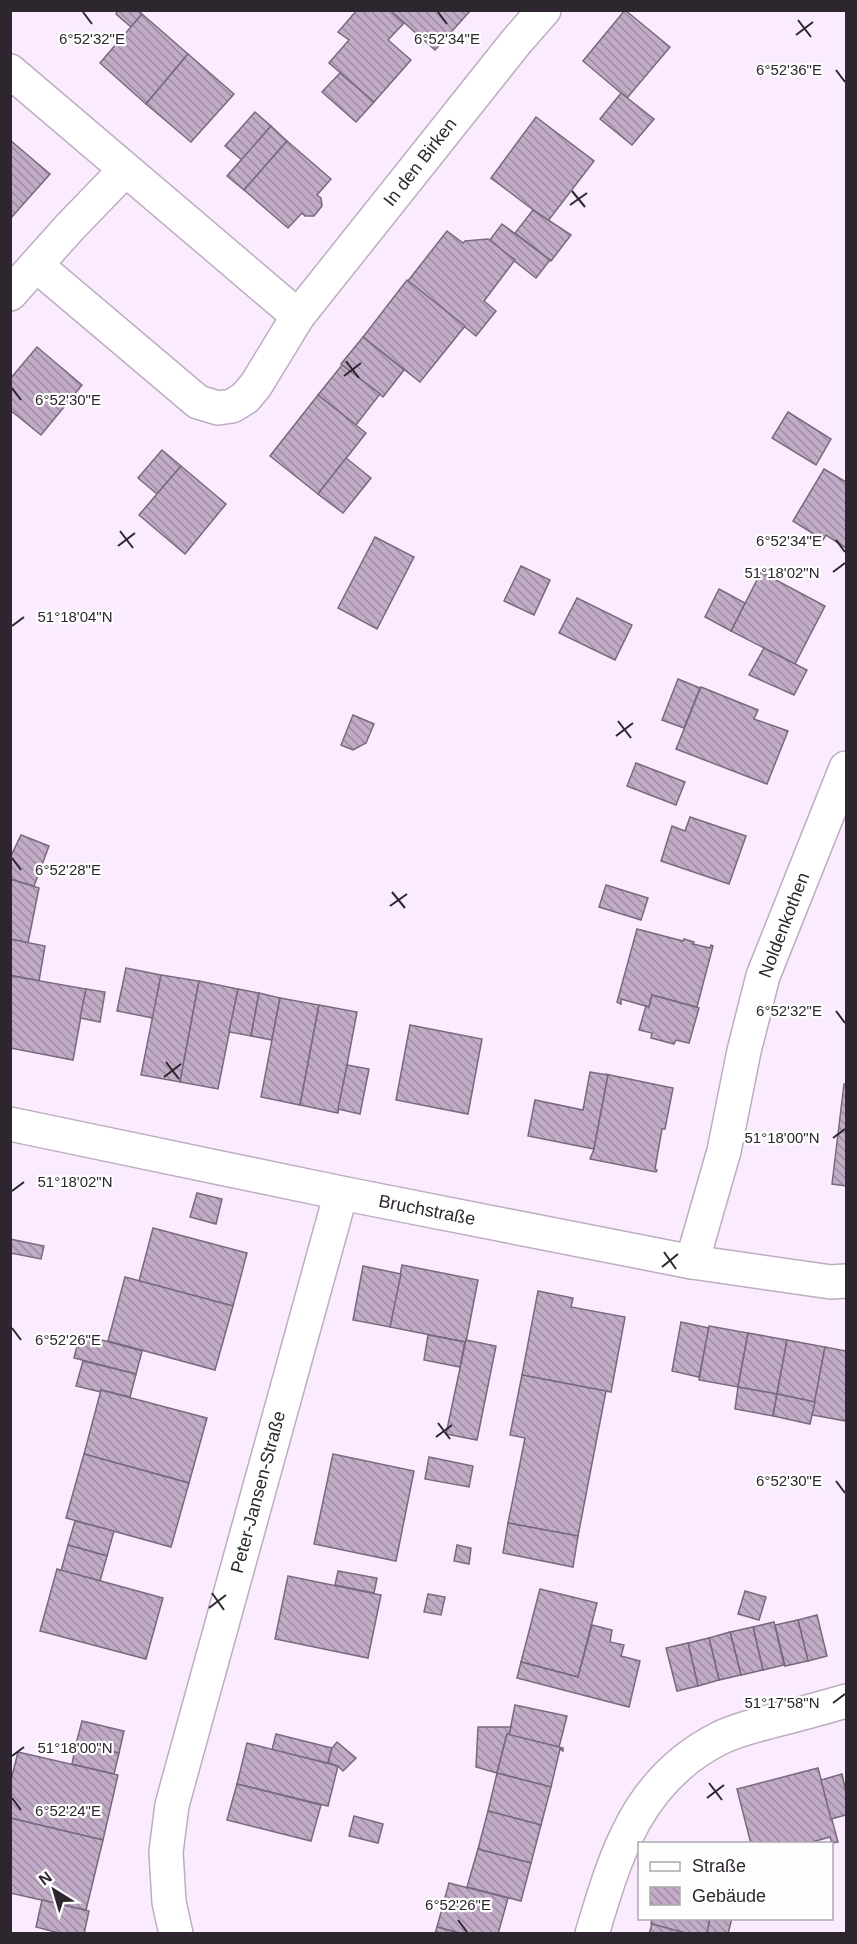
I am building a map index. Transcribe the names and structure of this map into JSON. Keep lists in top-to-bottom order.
{
  "streets": {
    "street": [
      "In den Birken",
      "Noldenkothen",
      "Bruchstraße",
      "Peter-Jansen-Straße"
    ]
  },
  "crossings": [
    ["Noldenkothen", "Bruchstraße"],
    ["Bruchstraße", "Peter-Jansen-Straße"]
  ],
  "legend": ["Straße", "Gebäude"],
  "north": "top left",
  "coordinates": [
    "6°52'32\"E",
    "6°52'34\"E",
    "6°52'36\"E",
    "6°52'30\"E",
    "51°18'02\"N",
    "51°18'04\"N",
    "6°52'28\"E",
    "51°18'00\"N",
    "6°52'26\"E",
    "51°17'58\"N",
    "6°52'24\"E"
  ]
}
